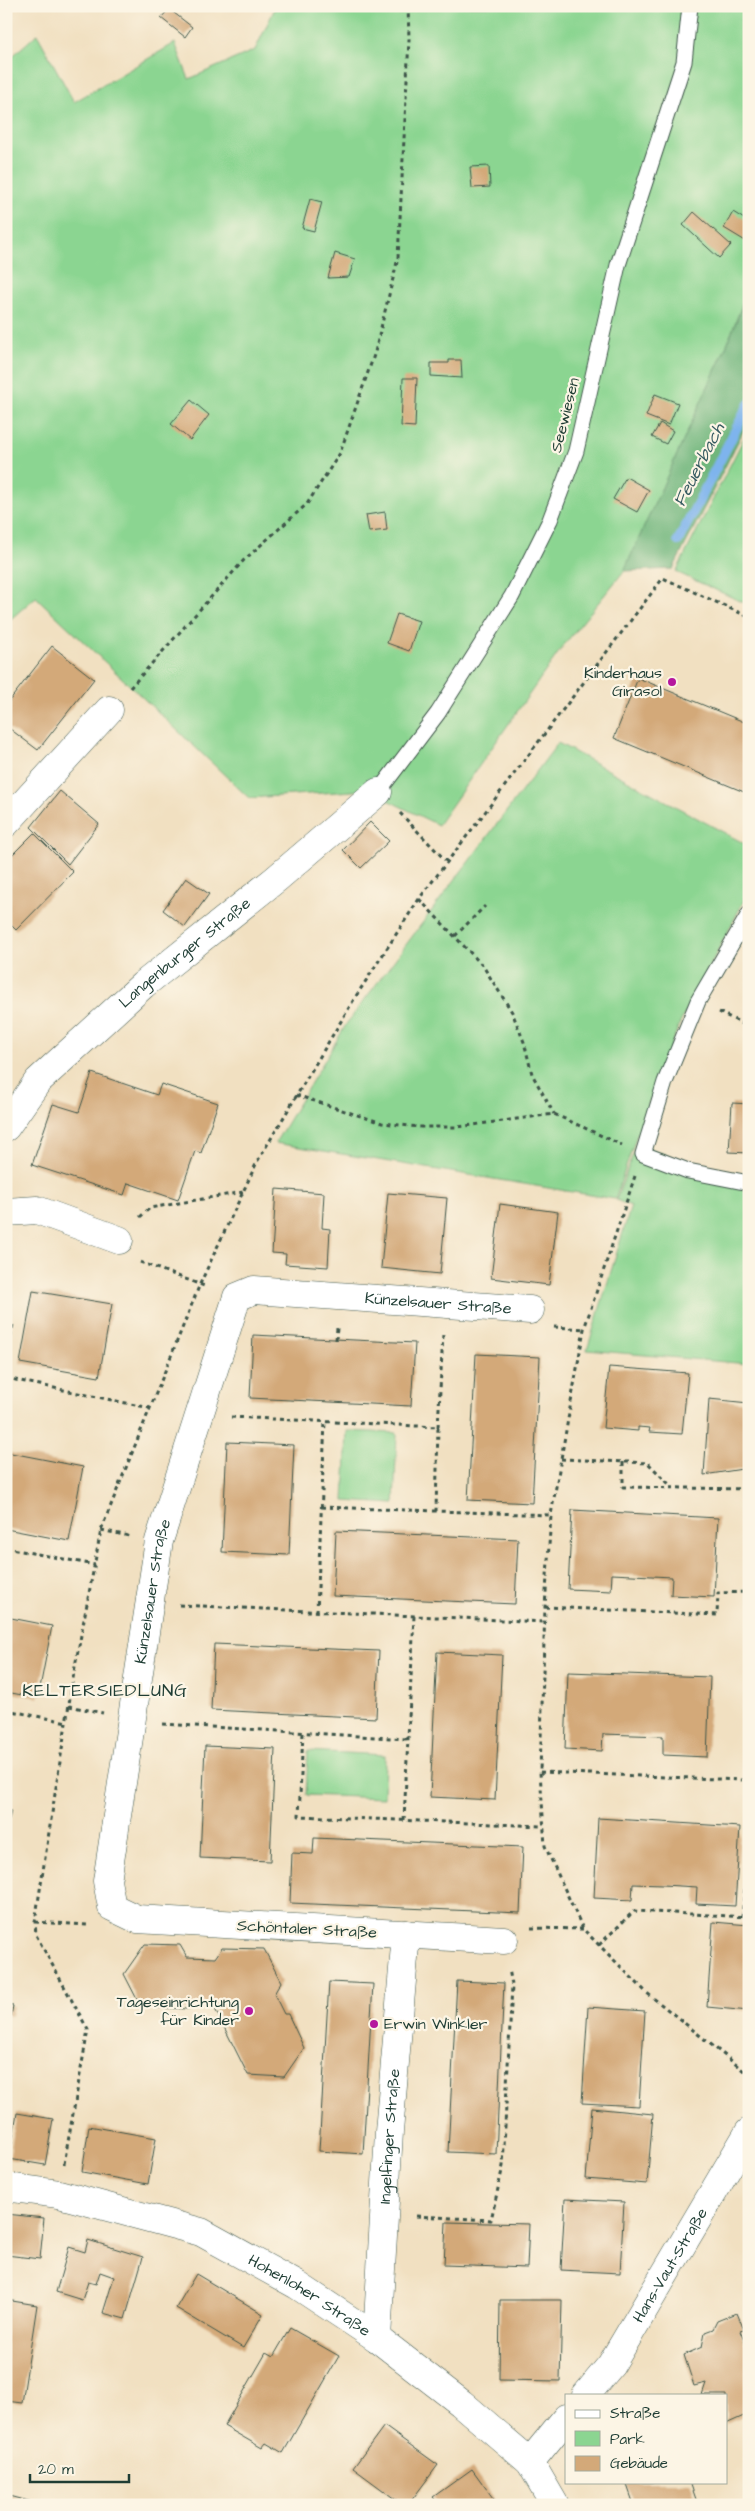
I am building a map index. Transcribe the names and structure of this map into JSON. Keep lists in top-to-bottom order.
{
  "streets": {
    "street": [
      "Langenburger Straße",
      "Künzelsauer Straße",
      "Schöntaler Straße",
      "Ingelfinger Straße",
      "Hans-Vaut-Straße",
      "Hohenloher Straße"
    ],
    "lane": ["Seewiesen"]
  },
  "crossings": [
    ["Seewiesen", "Langenburger Straße"],
    ["Künzelsauer Straße", "Schöntaler Straße"],
    ["Schöntaler Straße", "Ingelfinger Straße"],
    ["Ingelfinger Straße", "Hohenloher Straße"]
  ],
  "districts": ["KELTERSIEDLUNG"],
  "water": ["Feuerbach"],
  "places": ["Kinderhaus Girasol", "Tageseinrichtung für Kinder", "Erwin Winkler"],
  "legend": ["Straße", "Park", "Gebäude"],
  "scale_bar": "20 m"
}
